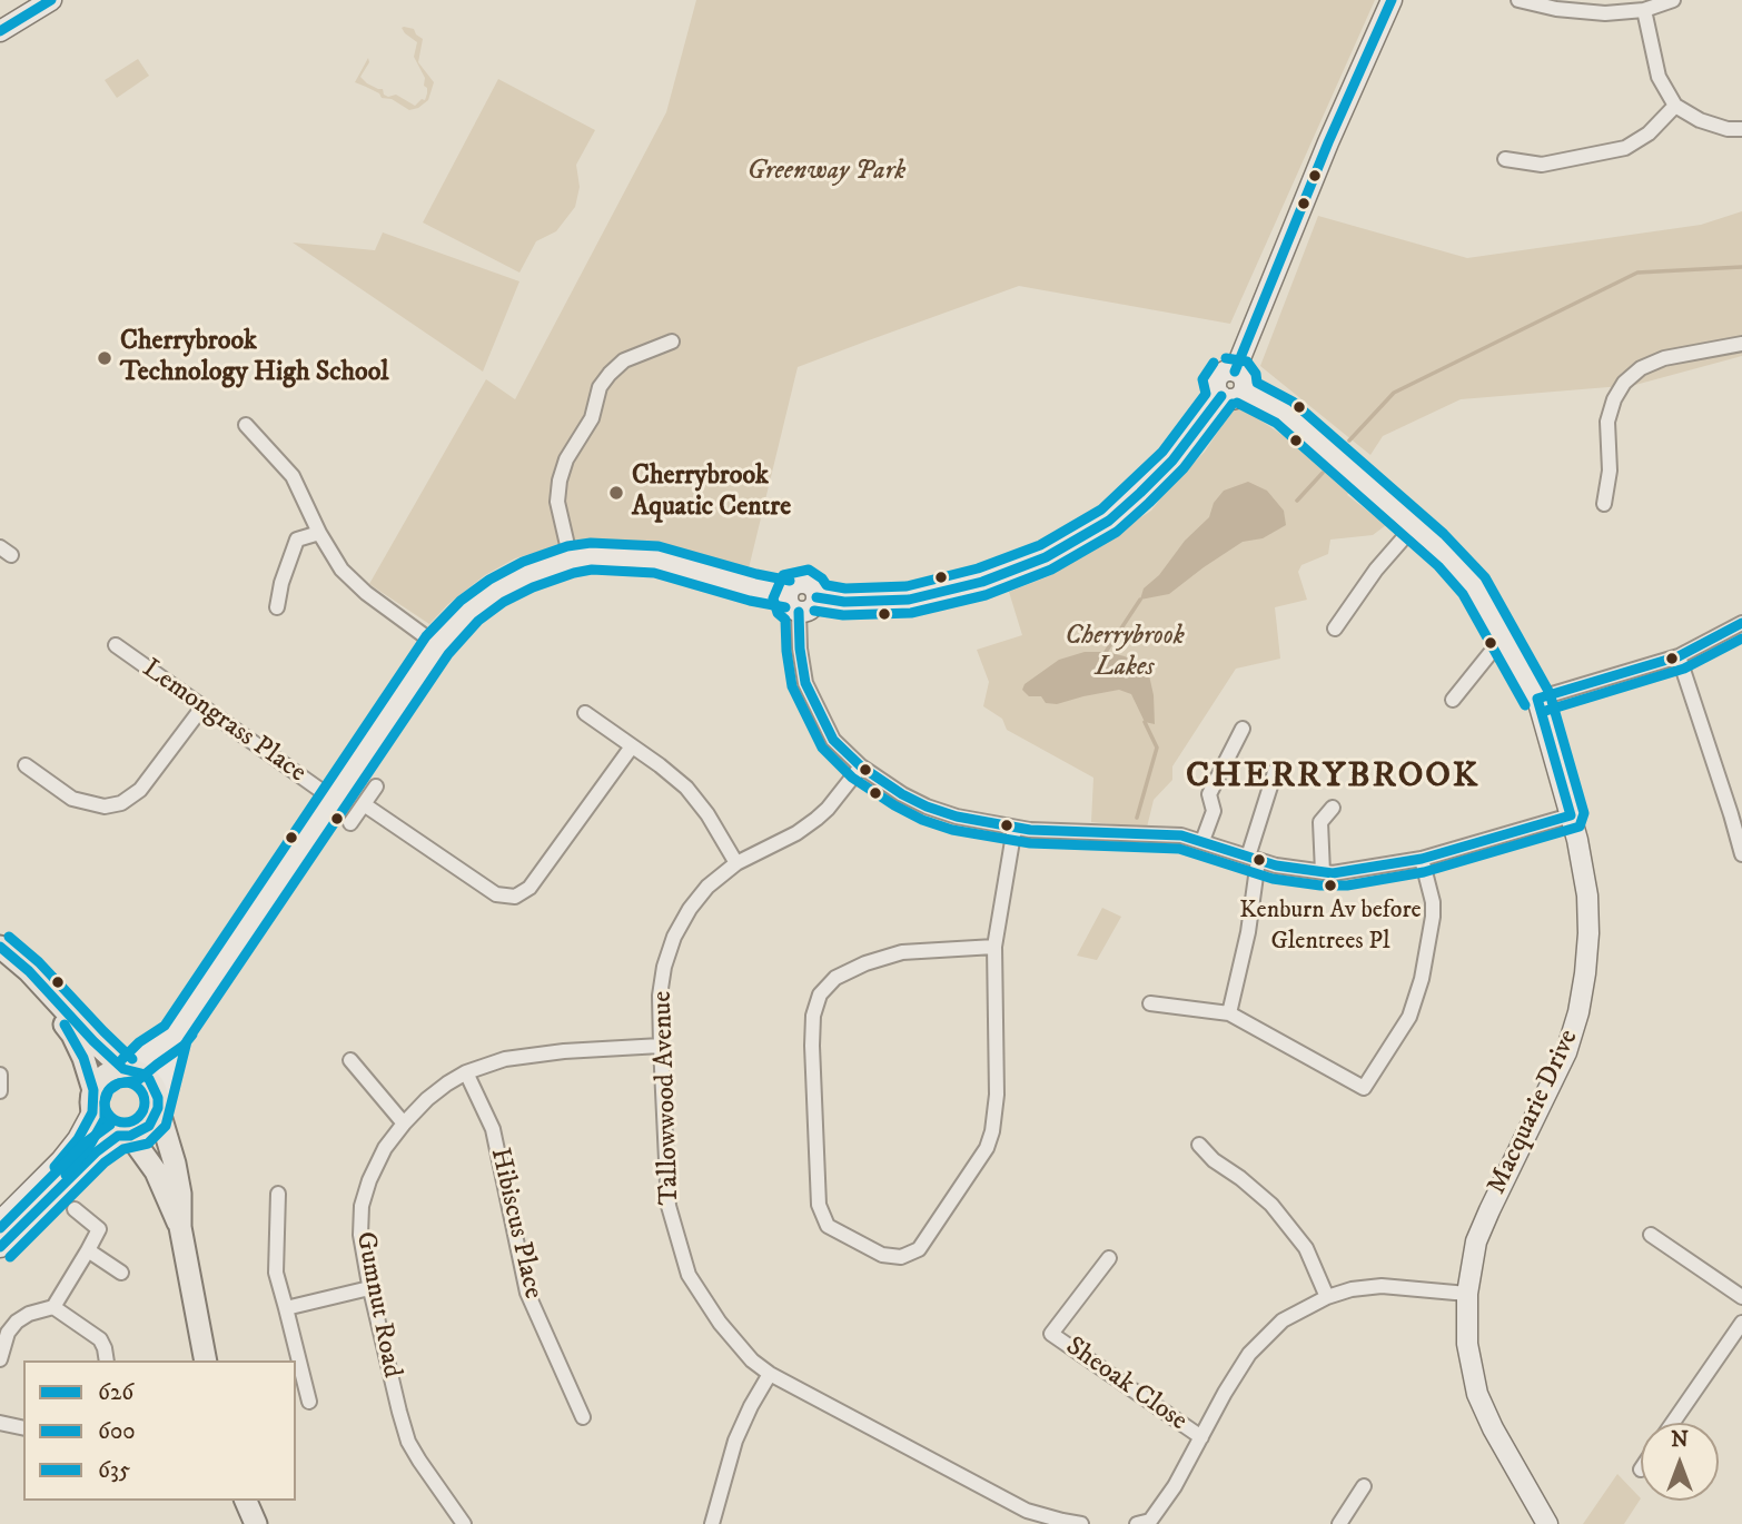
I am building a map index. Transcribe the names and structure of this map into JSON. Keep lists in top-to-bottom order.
{
  "streets": {
    "main road": ["Macquarie Drive"],
    "street": [
      "Lemongrass Place",
      "Tallowwood Avenue",
      "Hibiscus Place",
      "Gumnut Road",
      "Sheoak Close"
    ]
  },
  "crossings": [
    ["Tallowwood Avenue", "Gumnut Road"],
    ["Hibiscus Place", "Gumnut Road"]
  ],
  "districts": ["CHERRYBROOK"],
  "parks": ["Greenway Park", "Cherrybrook Lakes"],
  "places": ["Cherrybrook Technology High School", "Cherrybrook Aquatic Centre", "Kenburn Av before Glentrees Pl"],
  "lines": ["transit line 626", "transit line 635", "transit line 600"],
  "legend": ["626", "600", "635"],
  "north": "top"
}
